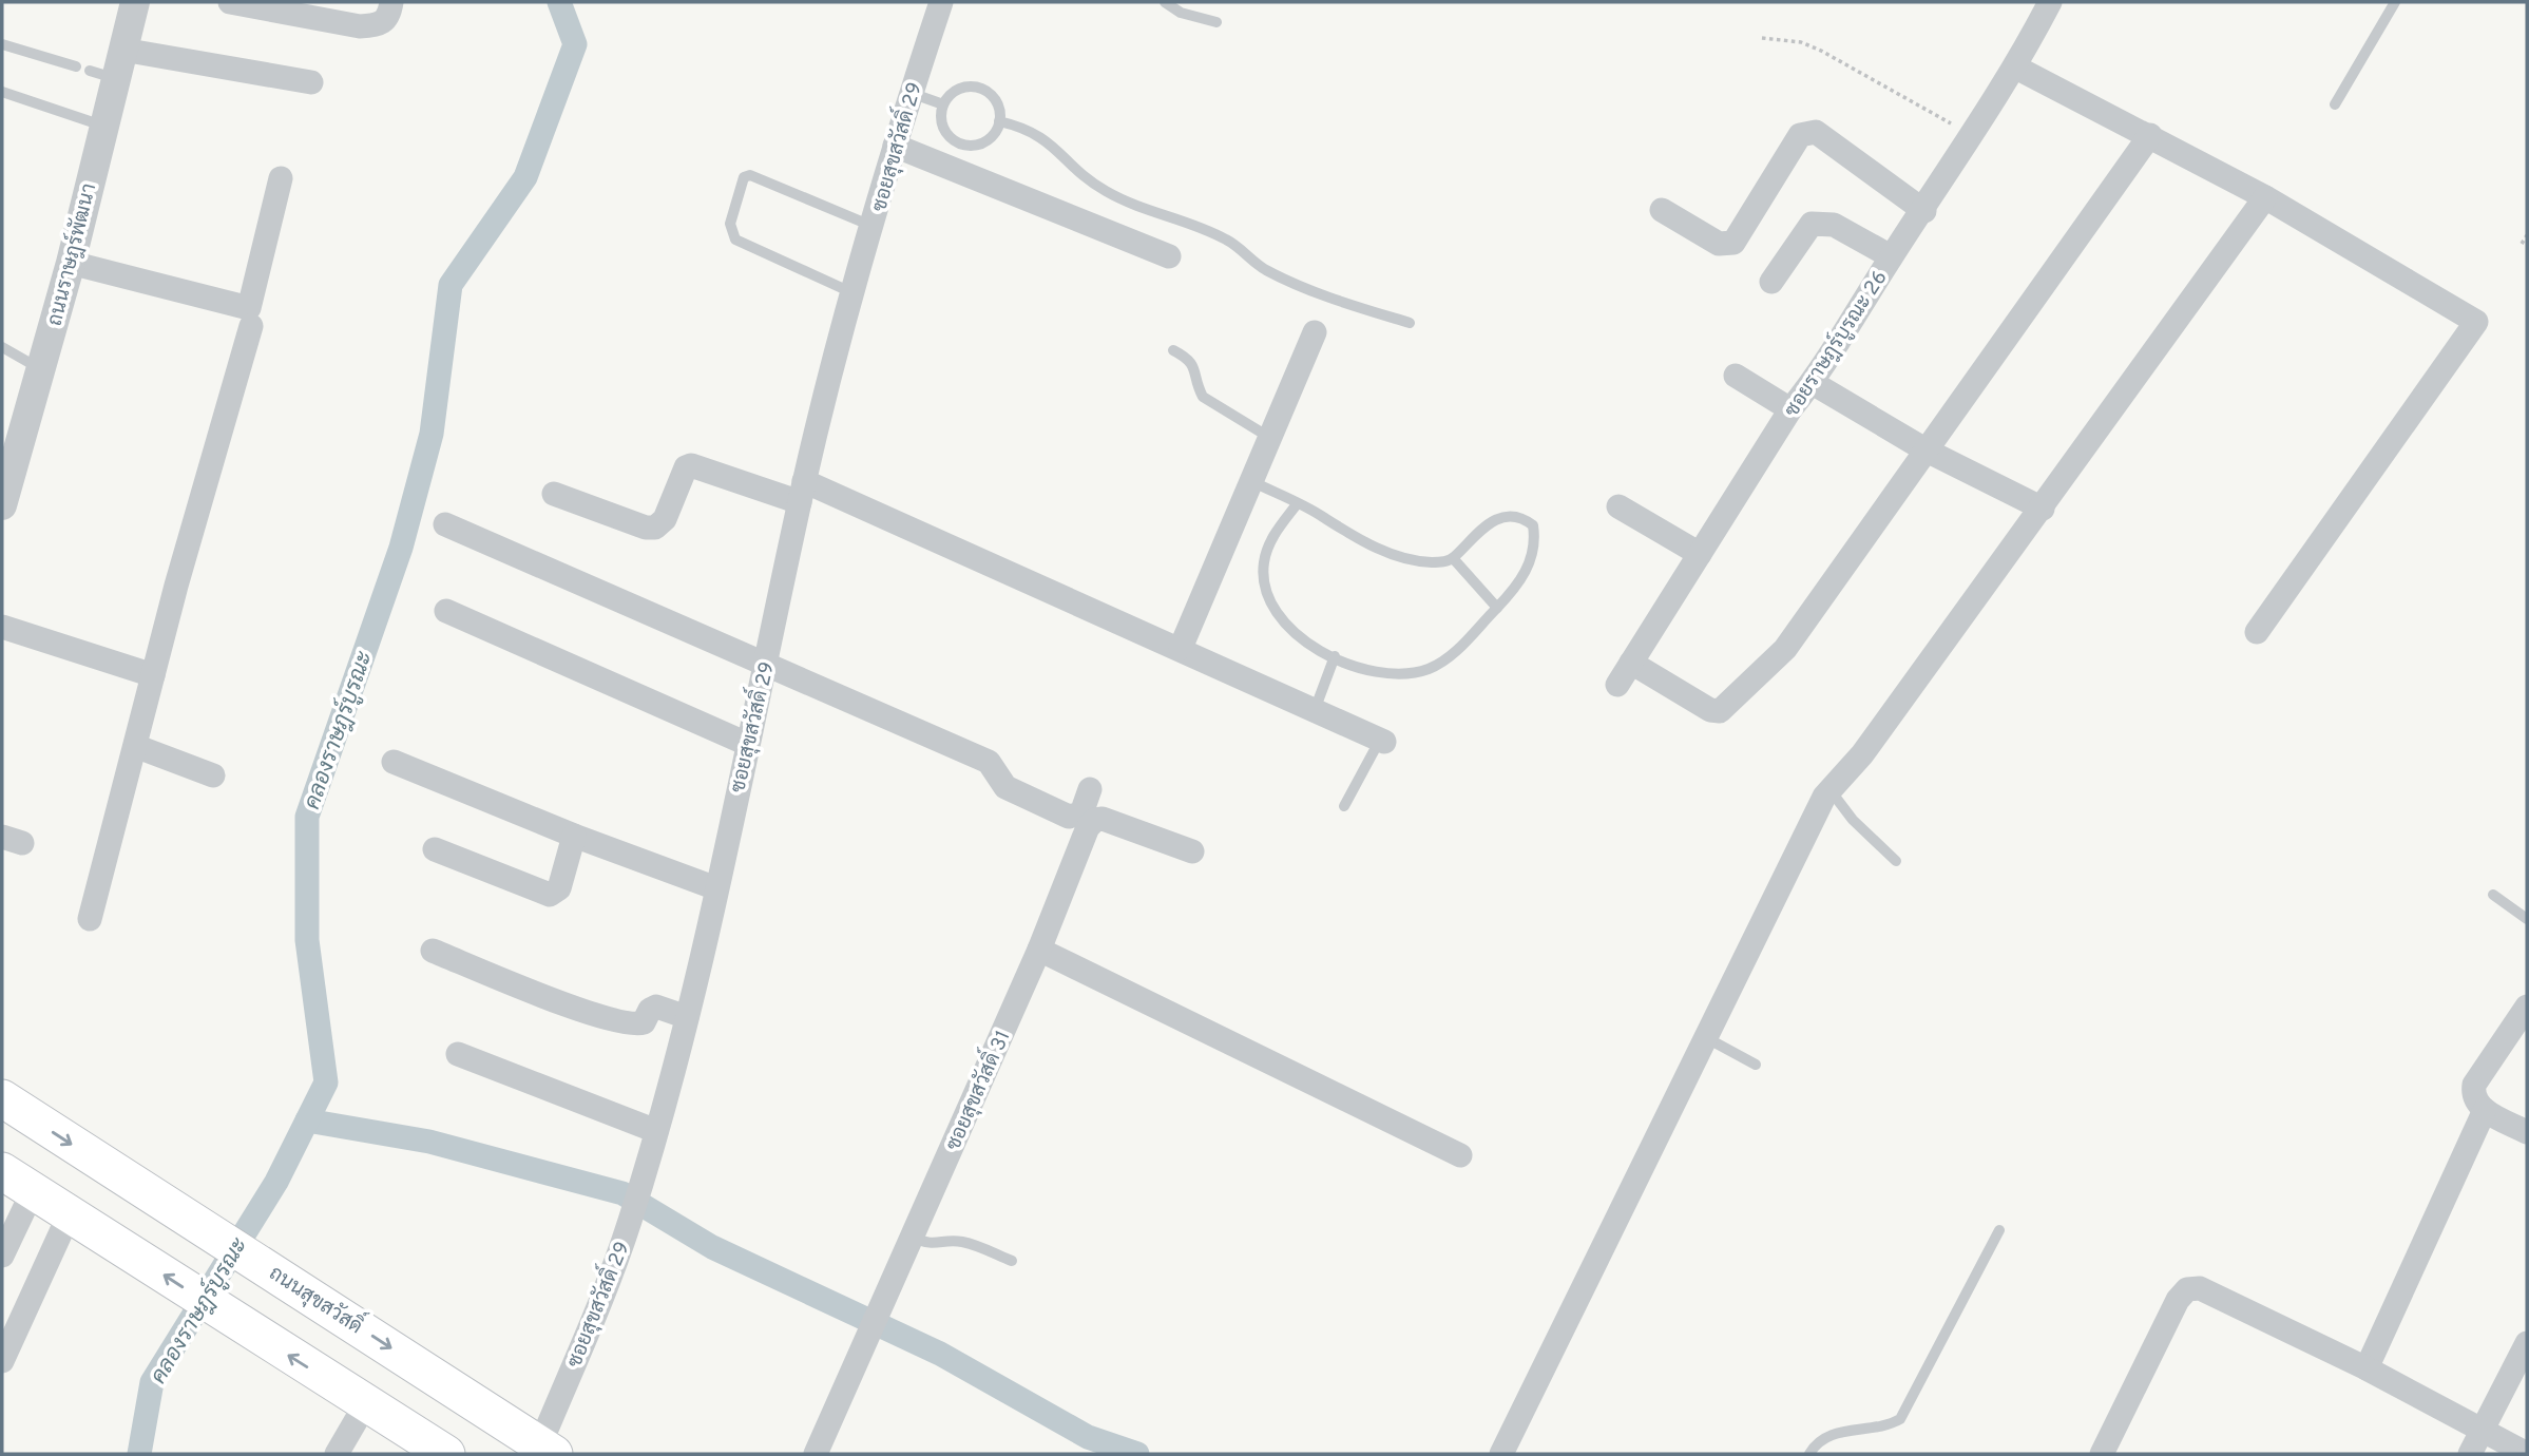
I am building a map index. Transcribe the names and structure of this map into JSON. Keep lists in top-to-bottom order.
{
  "streets": {
    "main road": ["ถนนสุขสวัสดิ์"],
    "street": [
      "ซอยสุขสวัสดิ์ 29",
      "ถนนราษฎร์พัฒนา",
      "ซอยราษฎร์บูรณะ 26",
      "ซอยสุขสวัสดิ์ 31"
    ]
  },
  "crossings": [
    ["ซอยสุขสวัสดิ์ 29", "ถนนสุขสวัสดิ์"]
  ],
  "water": ["คลองราษฎร์บูรณะ"]
}
